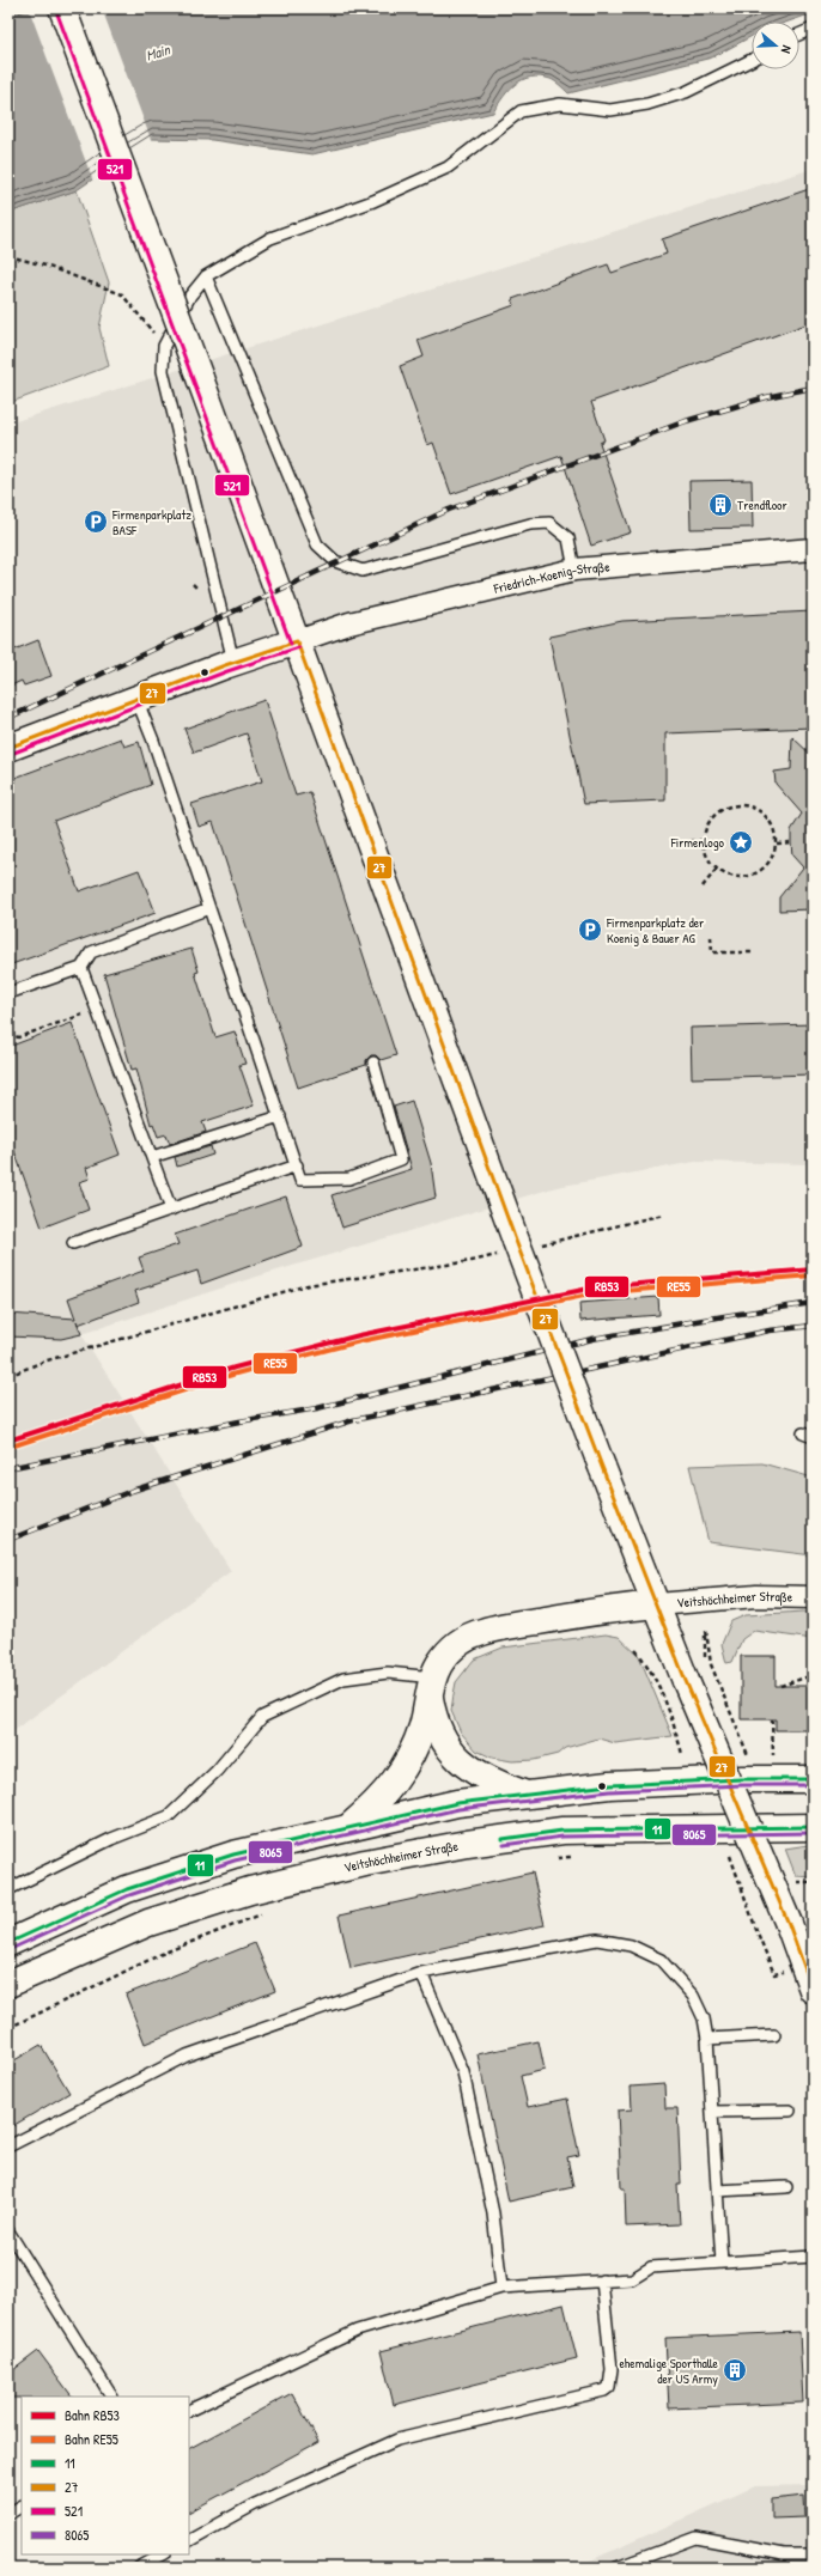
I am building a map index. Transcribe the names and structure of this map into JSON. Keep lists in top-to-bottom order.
{
  "streets": {
    "main road": ["Veitshöchheimer Straße"],
    "street": ["Friedrich-Koenig-Straße"]
  },
  "water": ["Main"],
  "places": {
    "building": ["Trendfloor", "ehemalige Sporthalle der US Army"],
    "parking": ["Firmenparkplatz BASF", "Firmenparkplatz der Koenig & Bauer AG"],
    "place": ["Firmenlogo"]
  },
  "lines": [
    "transit line 521",
    "transit line 27",
    "rail line RB53",
    "rail line RE55",
    "transit line 11",
    "transit line 8065"
  ],
  "legend": [
    "Bahn RB53",
    "Bahn RE55",
    "11",
    "27",
    "521",
    "8065"
  ],
  "north": "right"
}
